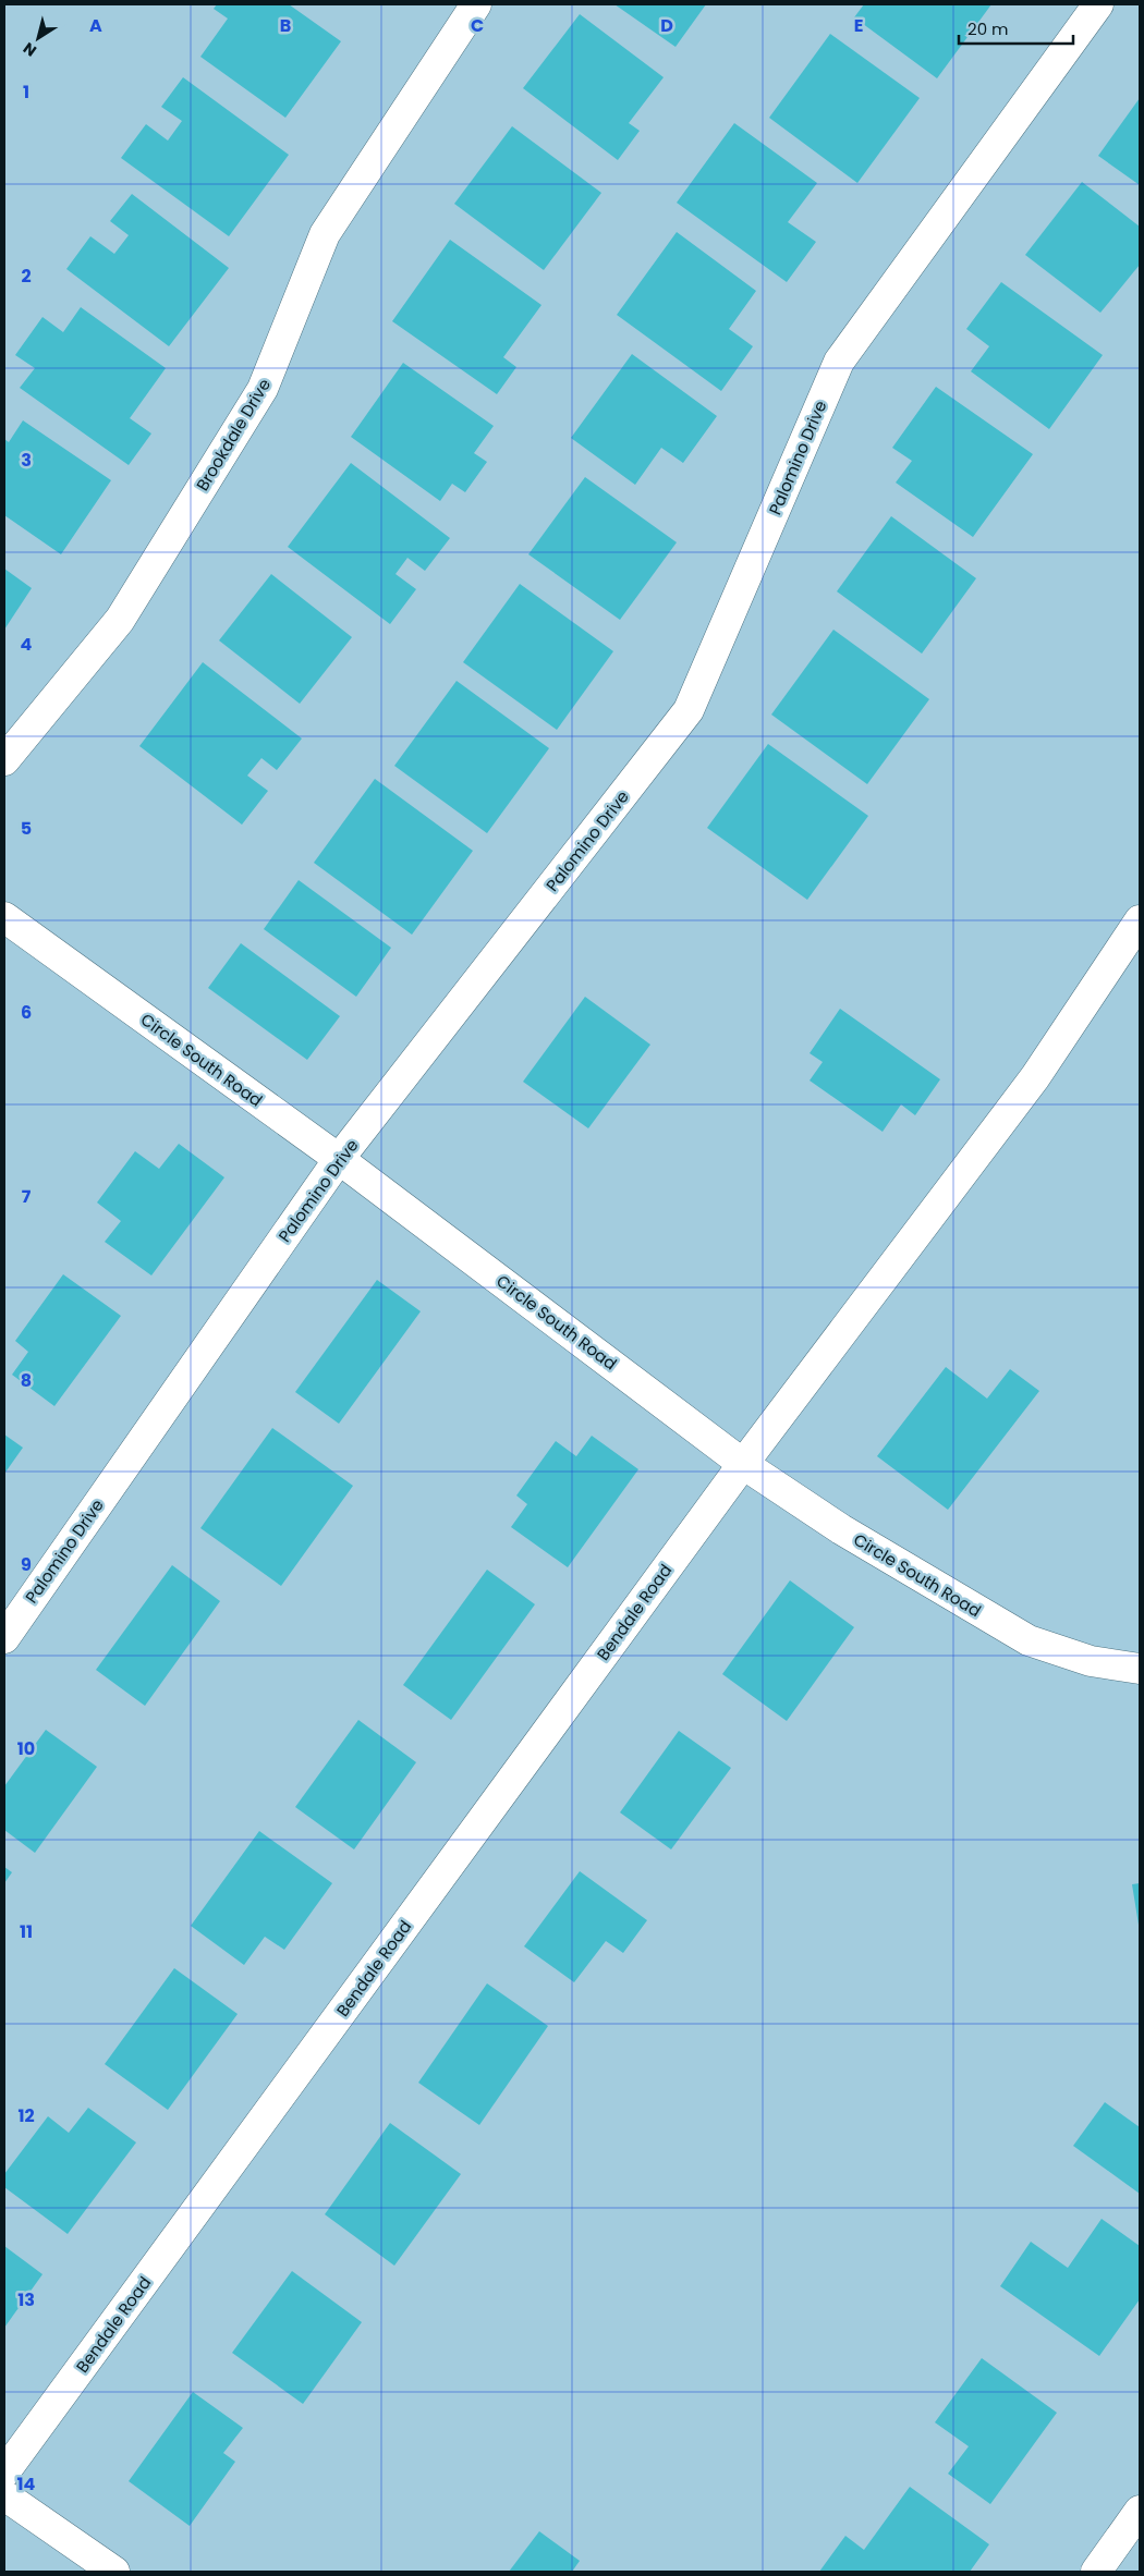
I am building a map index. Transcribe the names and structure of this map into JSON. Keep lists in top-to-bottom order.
{
  "streets": {
    "street": [
      "Brookdale Drive",
      "Palomino Drive",
      "Circle South Road",
      "Bendale Road"
    ]
  },
  "crossings": [
    ["Palomino Drive", "Circle South Road"],
    ["Circle South Road", "Bendale Road"]
  ],
  "scale_bar": "20 m",
  "north": "bottom left",
  "grid": {
    "columns": [
      "A",
      "B",
      "C",
      "D",
      "E"
    ],
    "rows": [
      "1",
      "2",
      "3",
      "4",
      "5",
      "6",
      "7",
      "8",
      "9",
      "10",
      "11",
      "12",
      "13",
      "14"
    ]
  }
}
